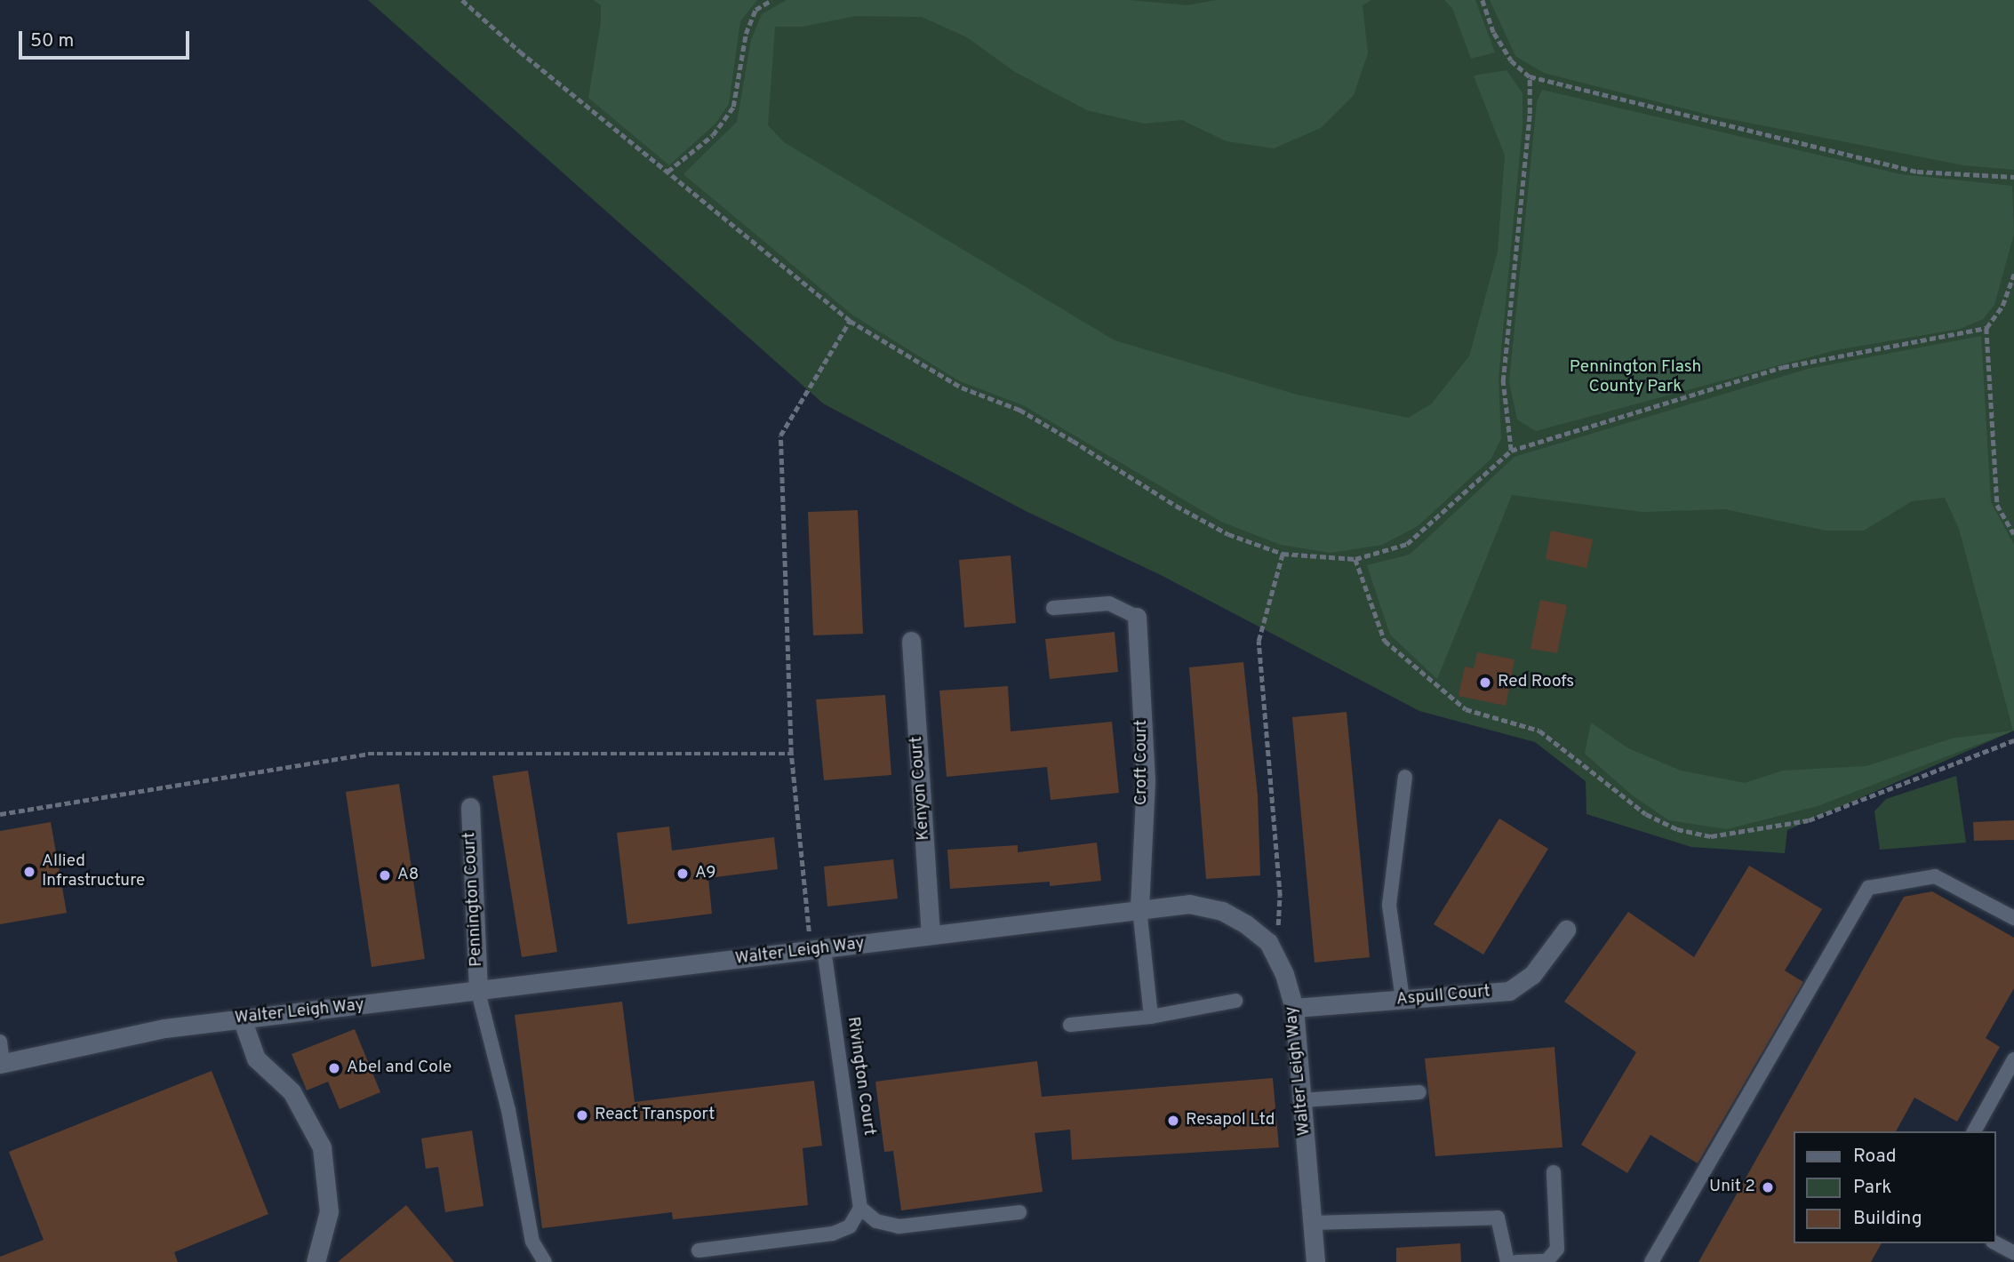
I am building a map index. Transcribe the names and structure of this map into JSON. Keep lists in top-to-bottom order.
{
  "streets": {
    "street": [
      "Croft Court",
      "Kenyon Court",
      "Pennington Court",
      "Walter Leigh Way",
      "Aspull Court"
    ],
    "lane": ["Rivington Court"]
  },
  "crossings": [
    ["Croft Court", "Walter Leigh Way"],
    ["Kenyon Court", "Walter Leigh Way"],
    ["Pennington Court", "Walter Leigh Way"],
    ["Walter Leigh Way", "Aspull Court"],
    ["Walter Leigh Way", "Rivington Court"]
  ],
  "parks": ["Pennington Flash County Park"],
  "places": [
    "Red Roofs",
    "Allied Infrastructure",
    "A9",
    "A8",
    "Abel and Cole",
    "React Transport",
    "Resapol Ltd",
    "Unit 2"
  ],
  "legend": ["Road", "Park", "Building"],
  "scale_bar": "50 m"
}
